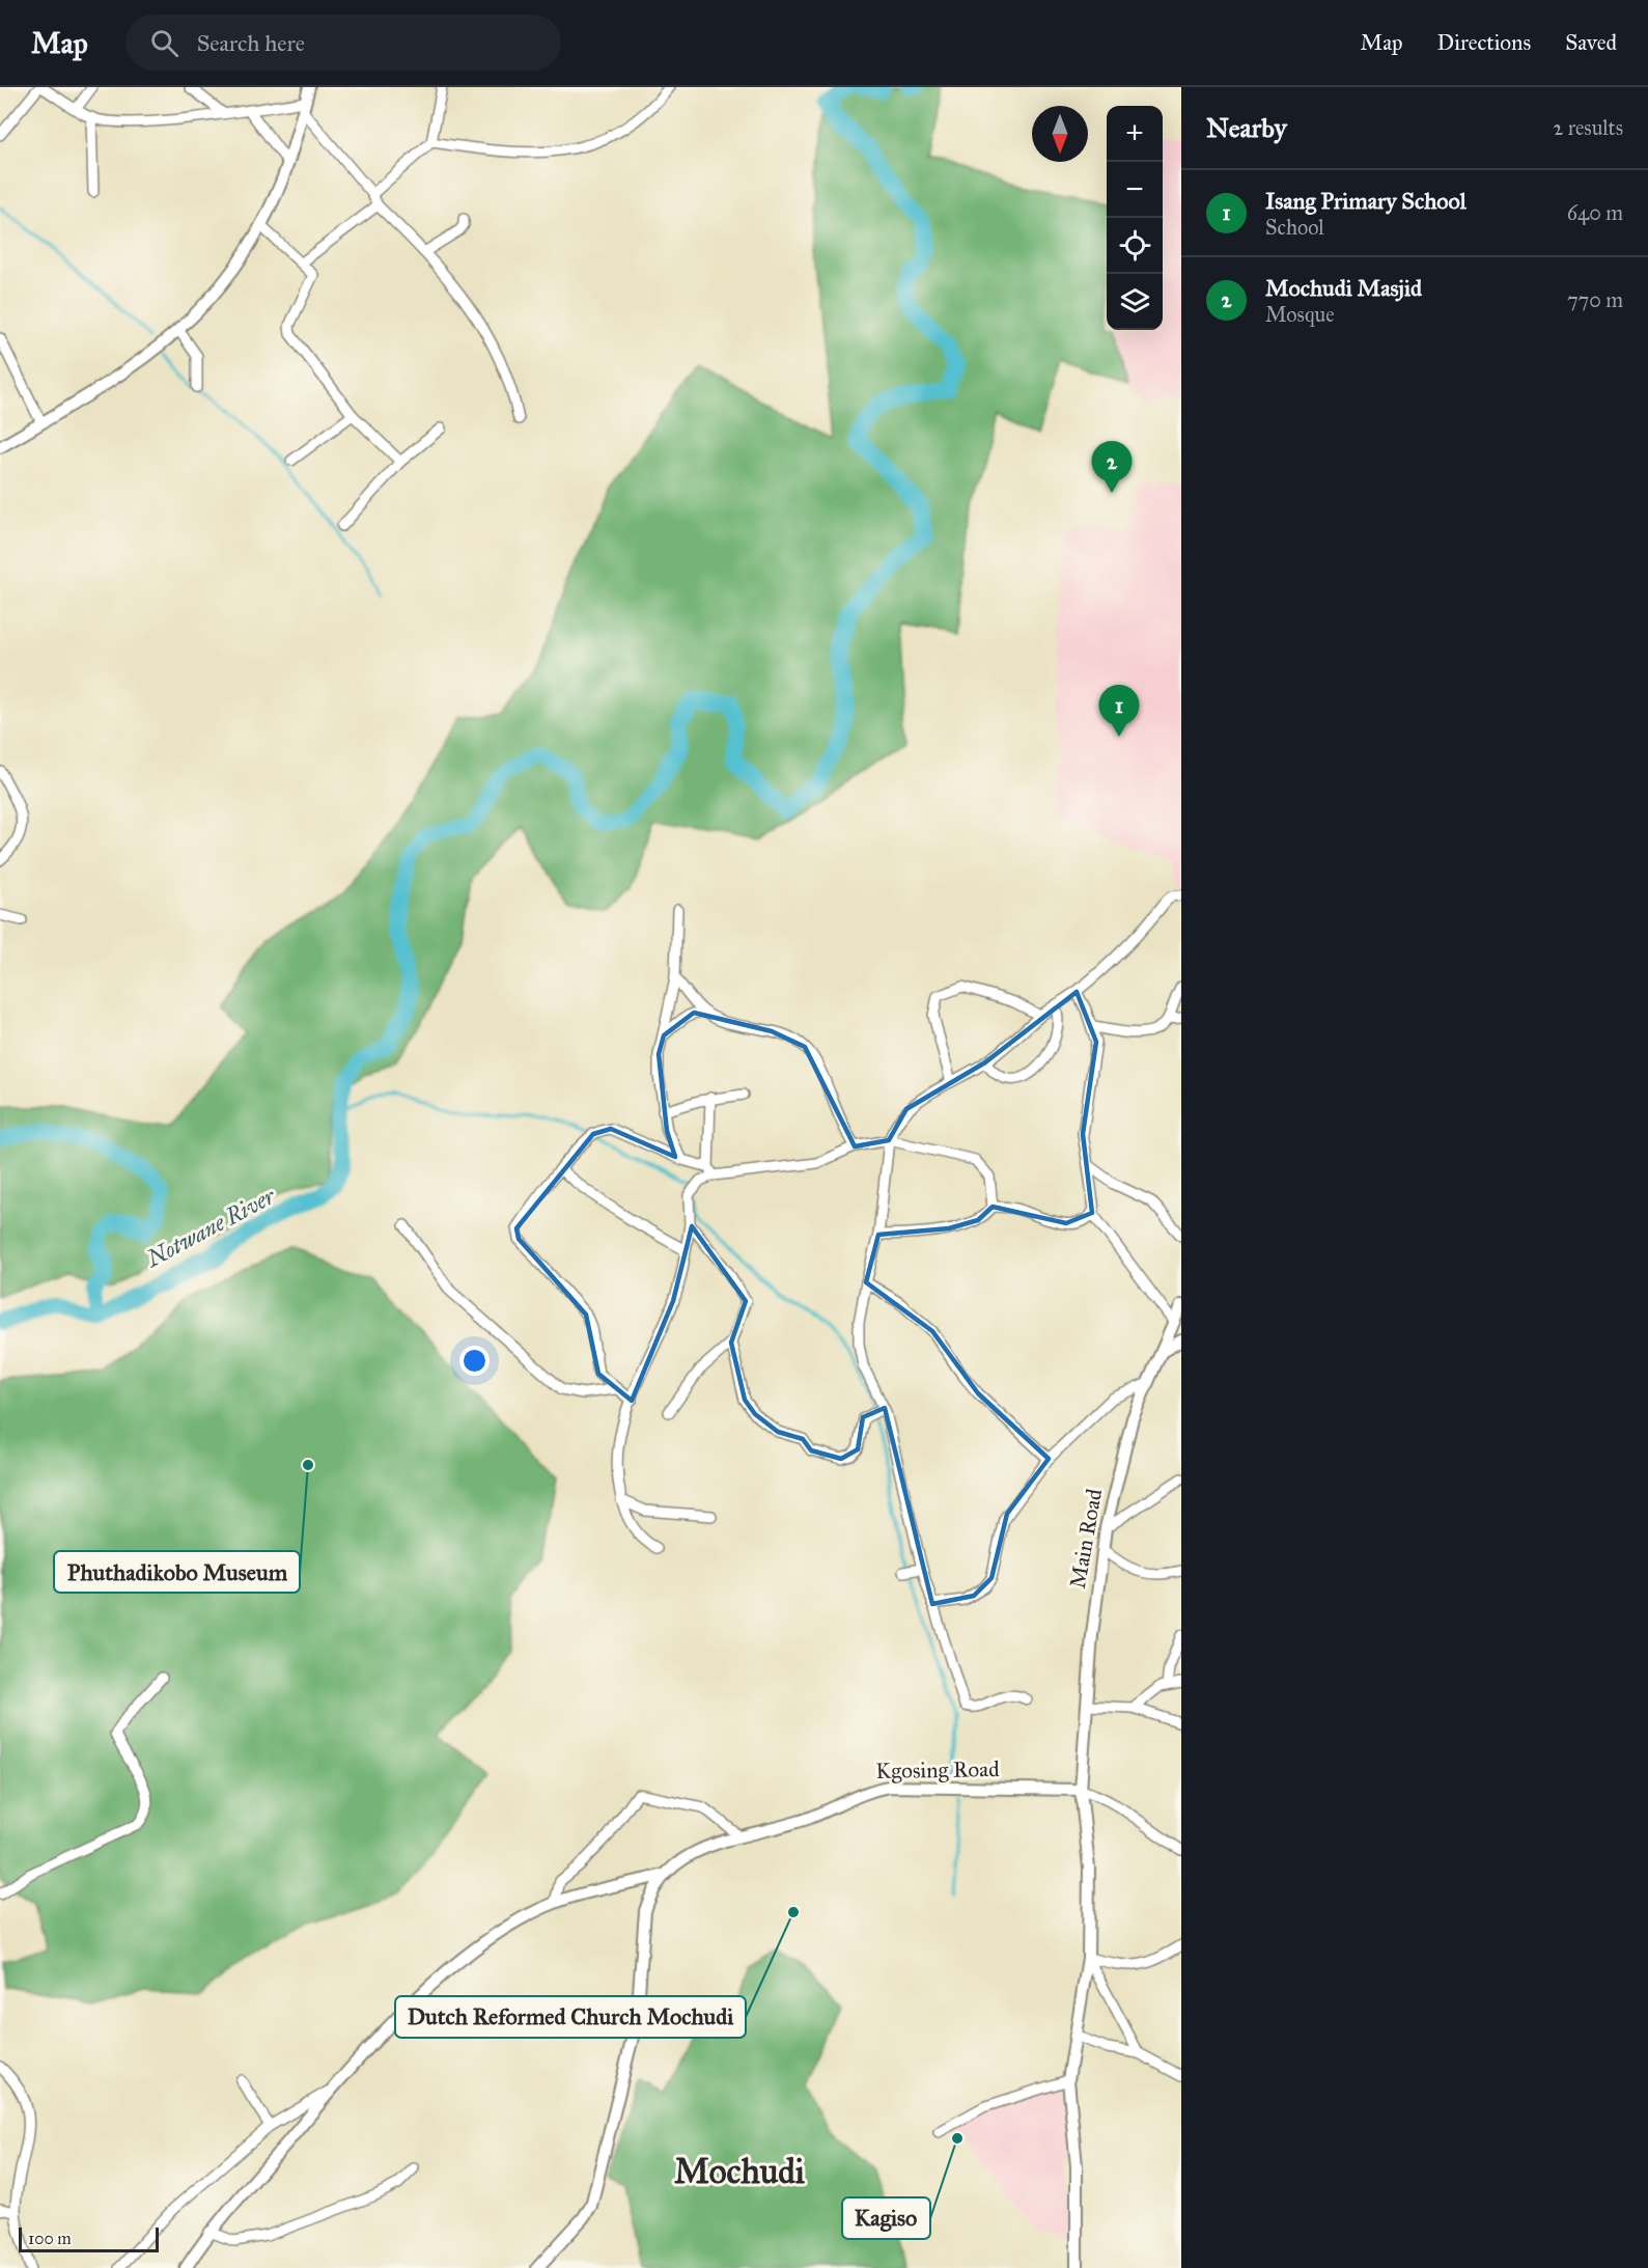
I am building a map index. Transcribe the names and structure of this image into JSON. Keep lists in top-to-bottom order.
{
  "streets": {
    "street": ["Main Road", "Kgosing Road"]
  },
  "crossings": [
    ["Main Road", "Kgosing Road"]
  ],
  "districts": ["Mochudi"],
  "water": ["Notwane River"],
  "places": ["Phuthadikobo Museum", "Dutch Reformed Church Mochudi", "Kagiso"],
  "scale_bar": "100 m",
  "north": "bottom",
  "page": {
    "header": "Map",
    "search": "Search here",
    "nav": ["Map", "Directions", "Saved"],
    "heading": ["Nearby", "2 results"],
    "map_buttons": ["+", "−"],
    "list": [
      {
        "mark": "1",
        "name": "Isang Primary School",
        "note": "School",
        "value": "640 m"
      },
      {
        "mark": "2",
        "name": "Mochudi Masjid",
        "note": "Mosque",
        "value": "770 m"
      }
    ],
    "pins": ["2", "1"],
    "scale": "100 m"
  }
}
